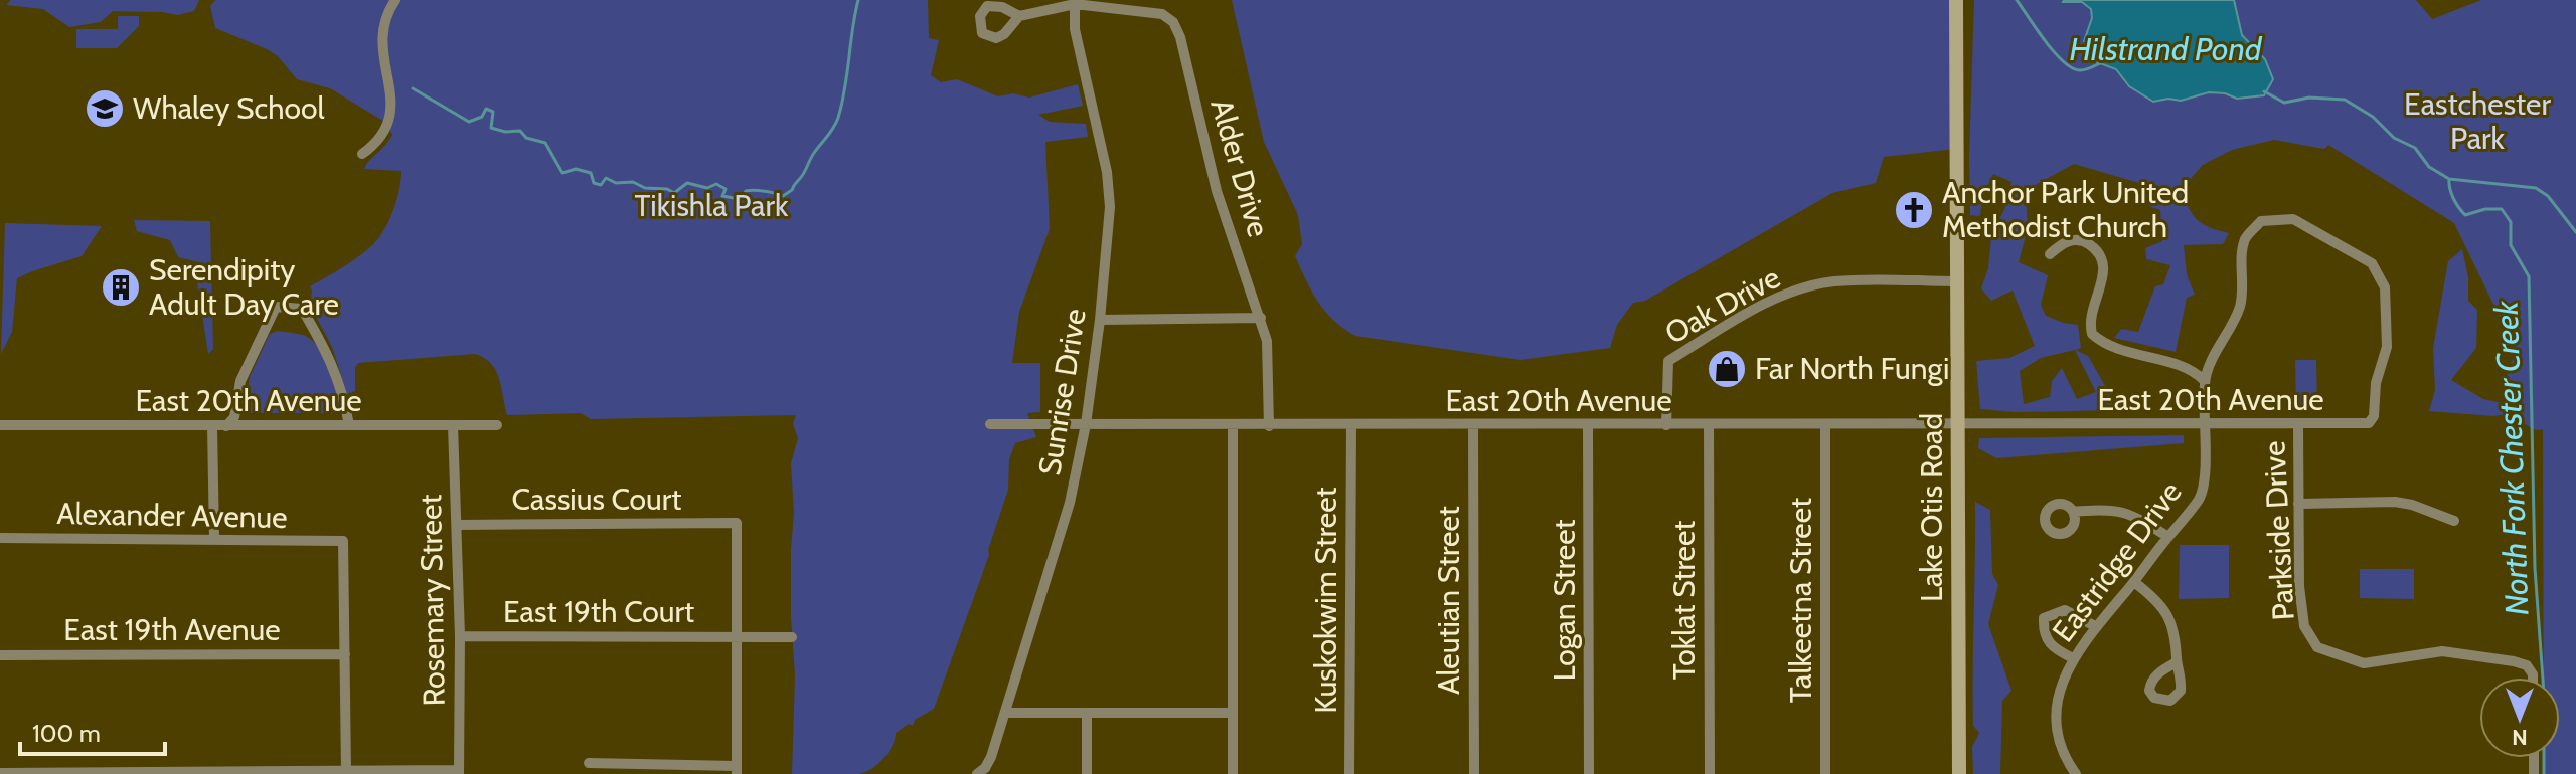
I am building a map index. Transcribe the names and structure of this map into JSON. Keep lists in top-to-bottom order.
{
  "streets": {
    "main road": ["Lake Otis Road"],
    "street": [
      "Alder Drive",
      "Oak Drive",
      "Sunrise Drive",
      "East 20th Avenue",
      "Cassius Court",
      "Alexander Avenue",
      "Parkside Drive",
      "Eastridge Drive",
      "Rosemary Street",
      "Kuskokwim Street",
      "Aleutian Street",
      "Logan Street",
      "Toklat Street",
      "Talkeetna Street",
      "East 19th Court",
      "East 19th Avenue"
    ]
  },
  "crossings": [
    ["Alder Drive", "Sunrise Drive"],
    ["Alder Drive", "East 20th Avenue"],
    ["Oak Drive", "East 20th Avenue"],
    ["Oak Drive", "Lake Otis Road"],
    ["Sunrise Drive", "East 20th Avenue"],
    ["East 20th Avenue", "Lake Otis Road"],
    ["East 20th Avenue", "Parkside Drive"],
    ["East 20th Avenue", "Eastridge Drive"],
    ["East 20th Avenue", "Rosemary Street"],
    ["East 20th Avenue", "Kuskokwim Street"],
    ["East 20th Avenue", "Aleutian Street"],
    ["East 20th Avenue", "Logan Street"],
    ["East 20th Avenue", "Toklat Street"],
    ["East 20th Avenue", "Talkeetna Street"],
    ["Cassius Court", "Rosemary Street"],
    ["Cassius Court", "East 19th Court"],
    ["Alexander Avenue", "East 19th Avenue"],
    ["Rosemary Street", "East 19th Court"]
  ],
  "water": ["Hilstrand Pond", "North Fork Chester Creek"],
  "parks": ["Eastchester Park", "Tikishla Park"],
  "places": {
    "school or university": ["Whaley School"],
    "church": ["Anchor Park United Methodist Church"],
    "building": ["Serendipity Adult Day Care"],
    "shop": ["Far North Fungi"]
  },
  "scale_bar": "100 m",
  "north": "bottom"
}
